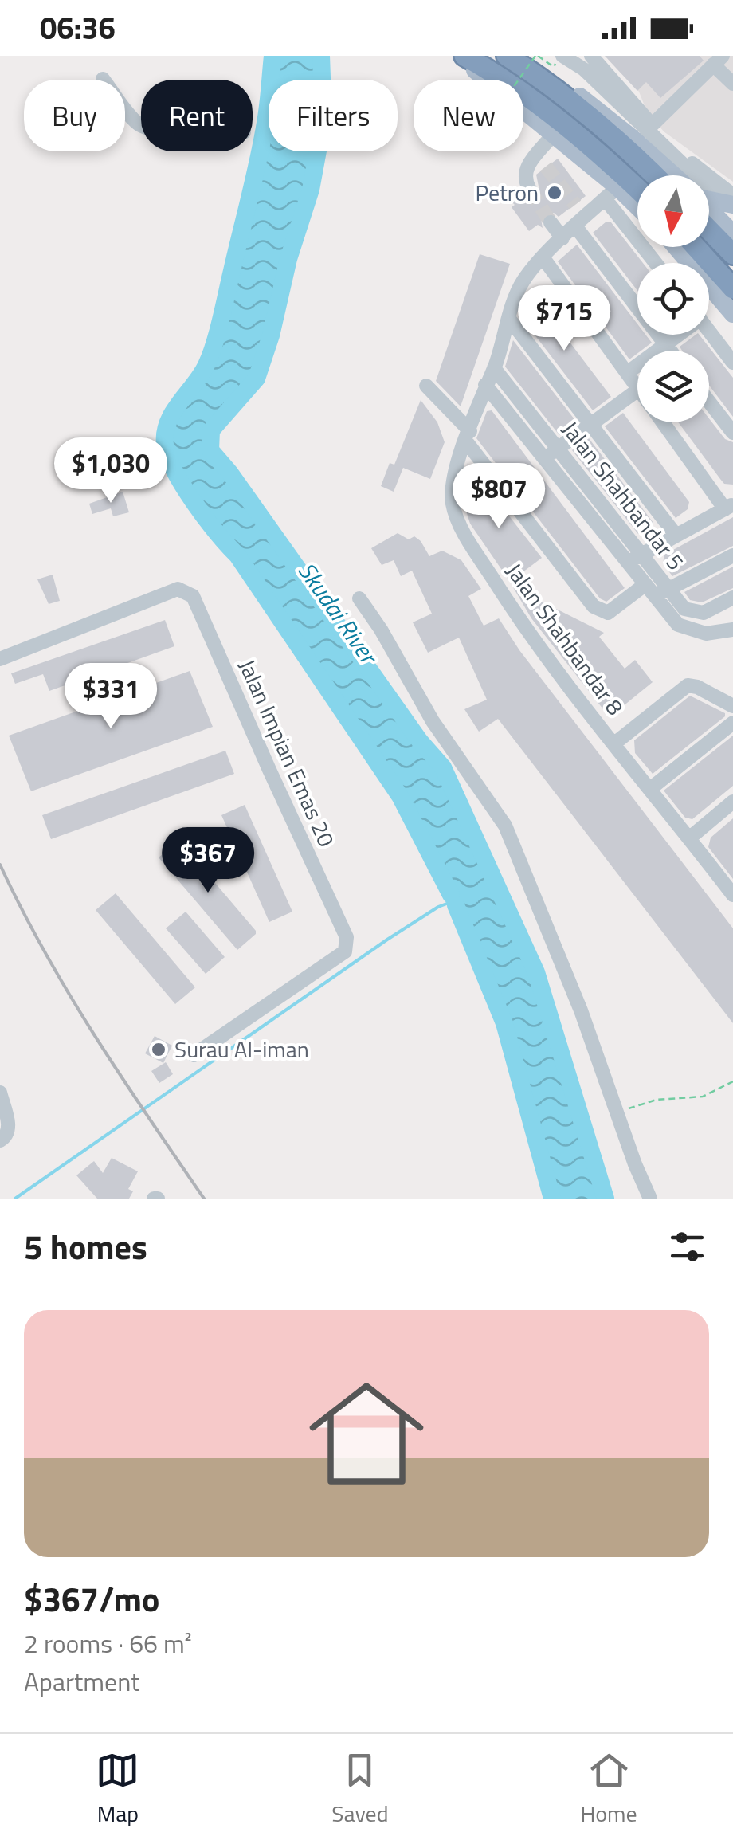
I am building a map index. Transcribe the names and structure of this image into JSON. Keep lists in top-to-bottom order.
{
  "streets": {
    "street": ["Jalan Shahbandar 5", "Jalan Shahbandar 8", "Jalan Impian Emas 20"]
  },
  "crossings": [
    ["Jalan Shahbandar 5", "Jalan Shahbandar 8"]
  ],
  "water": ["Skudai River"],
  "places": ["Petron", "Surau Al-iman"],
  "north": "bottom",
  "page": {
    "status": "06:36",
    "chip": [
      "Buy",
      "Rent",
      "Filters",
      "New"
    ],
    "price": [
      "$715",
      "$1,030",
      "$807",
      "$331",
      "$367"
    ],
    "heading": "5 homes",
    "list": [
      {
        "name": "$367/mo",
        "note": "2 rooms · 66 m² · Apartment"
      }
    ],
    "tabs": ["Map", "Saved", "Home"]
  }
}
